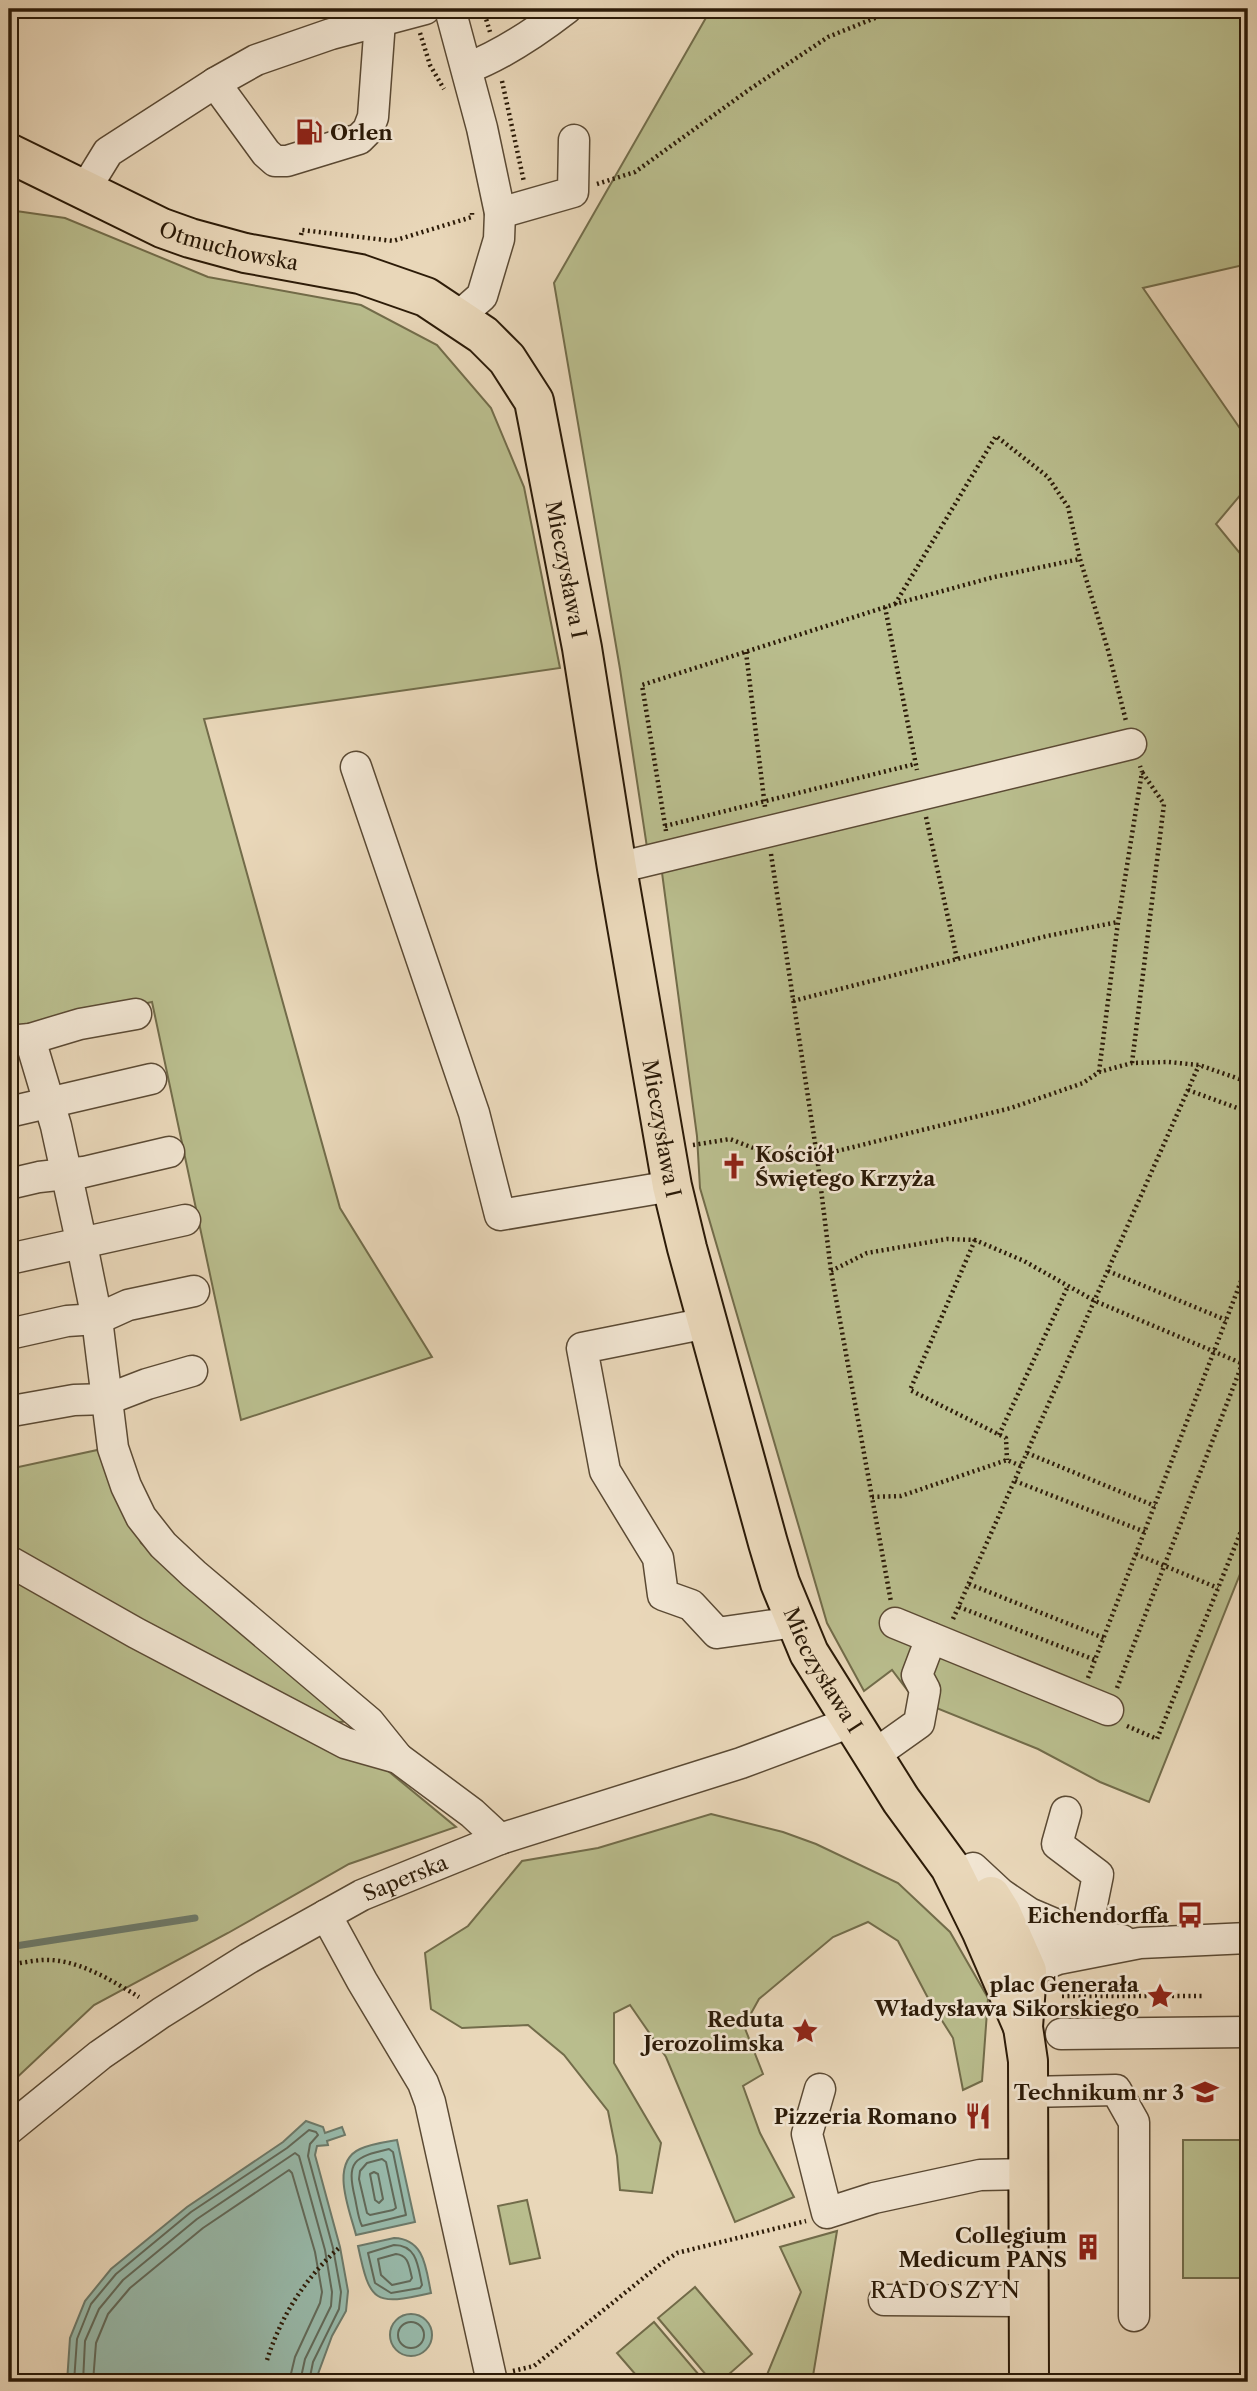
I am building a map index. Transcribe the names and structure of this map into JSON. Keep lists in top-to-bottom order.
{
  "streets": {
    "main road": ["Otmuchowska", "Mieczysława I"],
    "street": ["Saperska"]
  },
  "crossings": [
    ["Otmuchowska", "Mieczysława I"],
    ["Mieczysława I", "Saperska"]
  ],
  "districts": ["RADOSZYN"],
  "places": {
    "fuel station": ["Orlen"],
    "church": ["Kościół Świętego Krzyża"],
    "bus stop": ["Eichendorffa"],
    "place": ["plac Generała Władysława Sikorskiego", "Reduta Jerozolimska"],
    "school or university": ["Technikum nr 3"],
    "restaurant": ["Pizzeria Romano"],
    "building": ["Collegium Medicum PANS"]
  }
}
